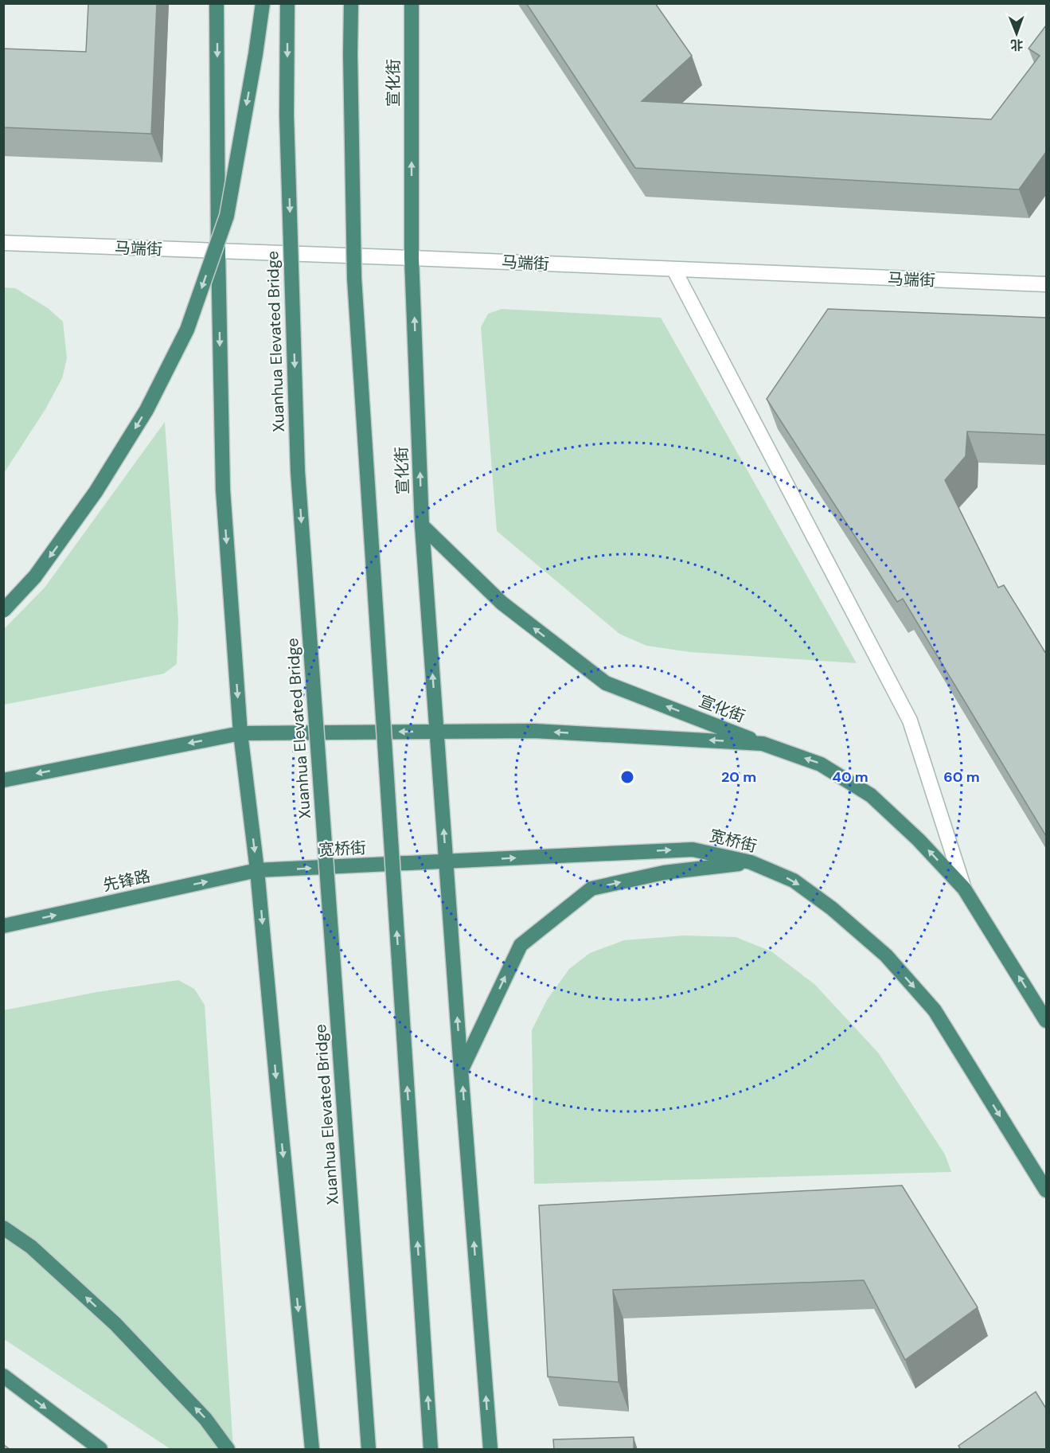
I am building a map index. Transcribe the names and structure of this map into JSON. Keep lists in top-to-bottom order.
{
  "streets": {
    "highway": [
      "宣化街",
      "Xuanhua Elevated Bridge",
      "宽桥街",
      "先锋路"
    ],
    "street": ["马端街"]
  },
  "crossings": [
    ["宣化街", "马端街"],
    ["宽桥街", "先锋路"]
  ],
  "one_way": ["先锋路"],
  "north": "bottom",
  "rings": ["20 m", "40 m", "60 m"]
}
